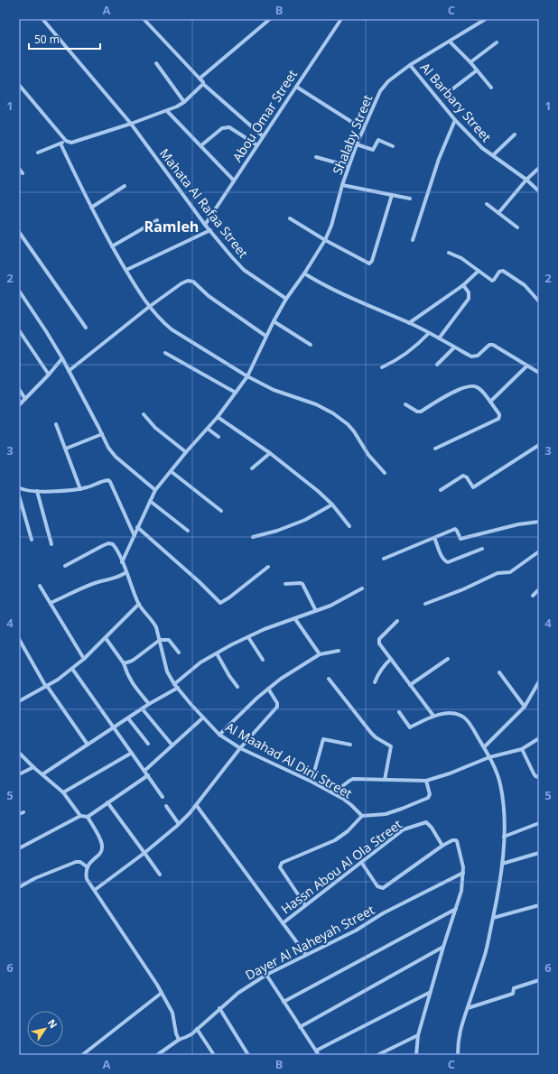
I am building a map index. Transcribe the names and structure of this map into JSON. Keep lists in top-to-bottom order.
{
  "streets": {
    "street": [
      "Al Barbary Street",
      "Abou Omar Street",
      "Shalaby Street",
      "Mahata Al Rafaa Street",
      "Al Maahad Al Dini Street",
      "Hassn Abou Al Ola Street",
      "Dayer Al Naheyah Street"
    ]
  },
  "crossings": [
    ["Al Barbary Street", "Shalaby Street"],
    ["Abou Omar Street", "Mahata Al Rafaa Street"],
    ["Shalaby Street", "Mahata Al Rafaa Street"],
    ["Shalaby Street", "Al Maahad Al Dini Street"]
  ],
  "districts": ["Ramleh"],
  "scale_bar": "50 m",
  "north": "top right",
  "grid": {
    "columns": ["A", "B", "C"],
    "rows": [
      "1",
      "2",
      "3",
      "4",
      "5",
      "6"
    ]
  }
}
